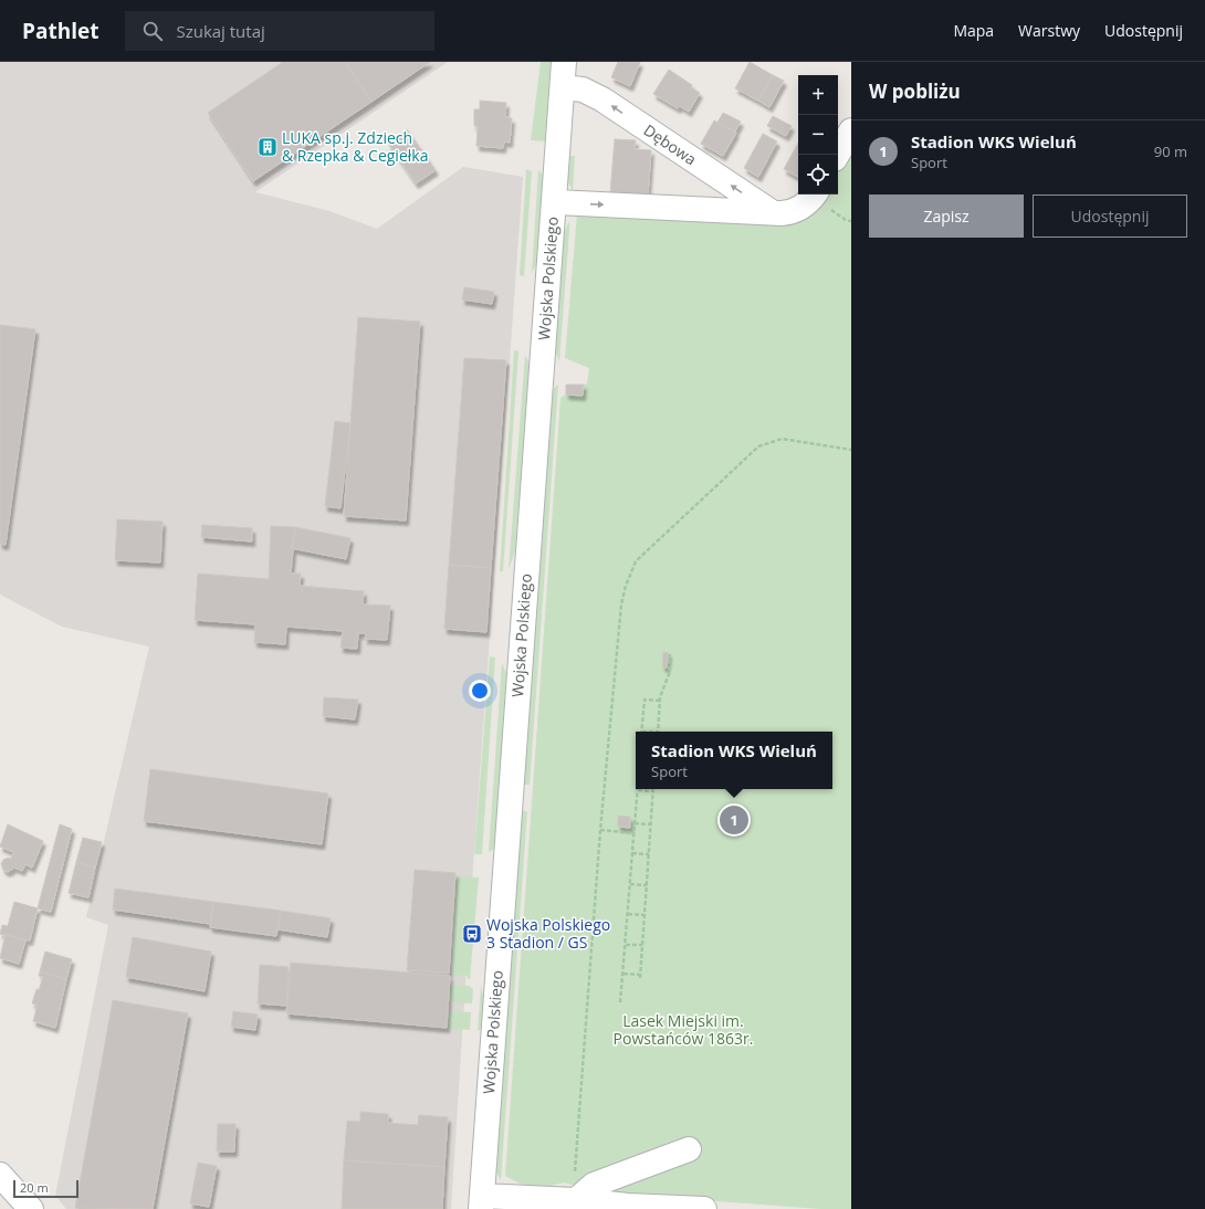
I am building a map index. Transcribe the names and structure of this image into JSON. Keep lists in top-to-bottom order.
{
  "streets": {
    "street": ["Dębowa", "Wojska Polskiego"]
  },
  "crossings": [
    ["Dębowa", "Wojska Polskiego"]
  ],
  "one_way": ["Dębowa"],
  "parks": ["Lasek Miejski im. Powstańców 1863r."],
  "places": {
    "building": ["LUKA sp.j. Zdziech & Rzepka & Cegiełka"],
    "bus stop": ["Wojska Polskiego 3 Stadion / GS"]
  },
  "scale_bar": "20 m",
  "page": {
    "header": "Pathlet",
    "search": "Szukaj tutaj",
    "nav": ["Mapa", "Warstwy", "Udostępnij"],
    "heading": "W pobliżu",
    "map_buttons": ["+", "−"],
    "list": [
      {
        "mark": "1",
        "name": "Stadion WKS Wieluń",
        "note": "Sport",
        "value": "90 m"
      }
    ],
    "buttons": ["Zapisz", "Udostępnij"],
    "popup": ["Stadion WKS Wieluń", "Sport"],
    "pins": "1",
    "scale": "20 m"
  }
}
